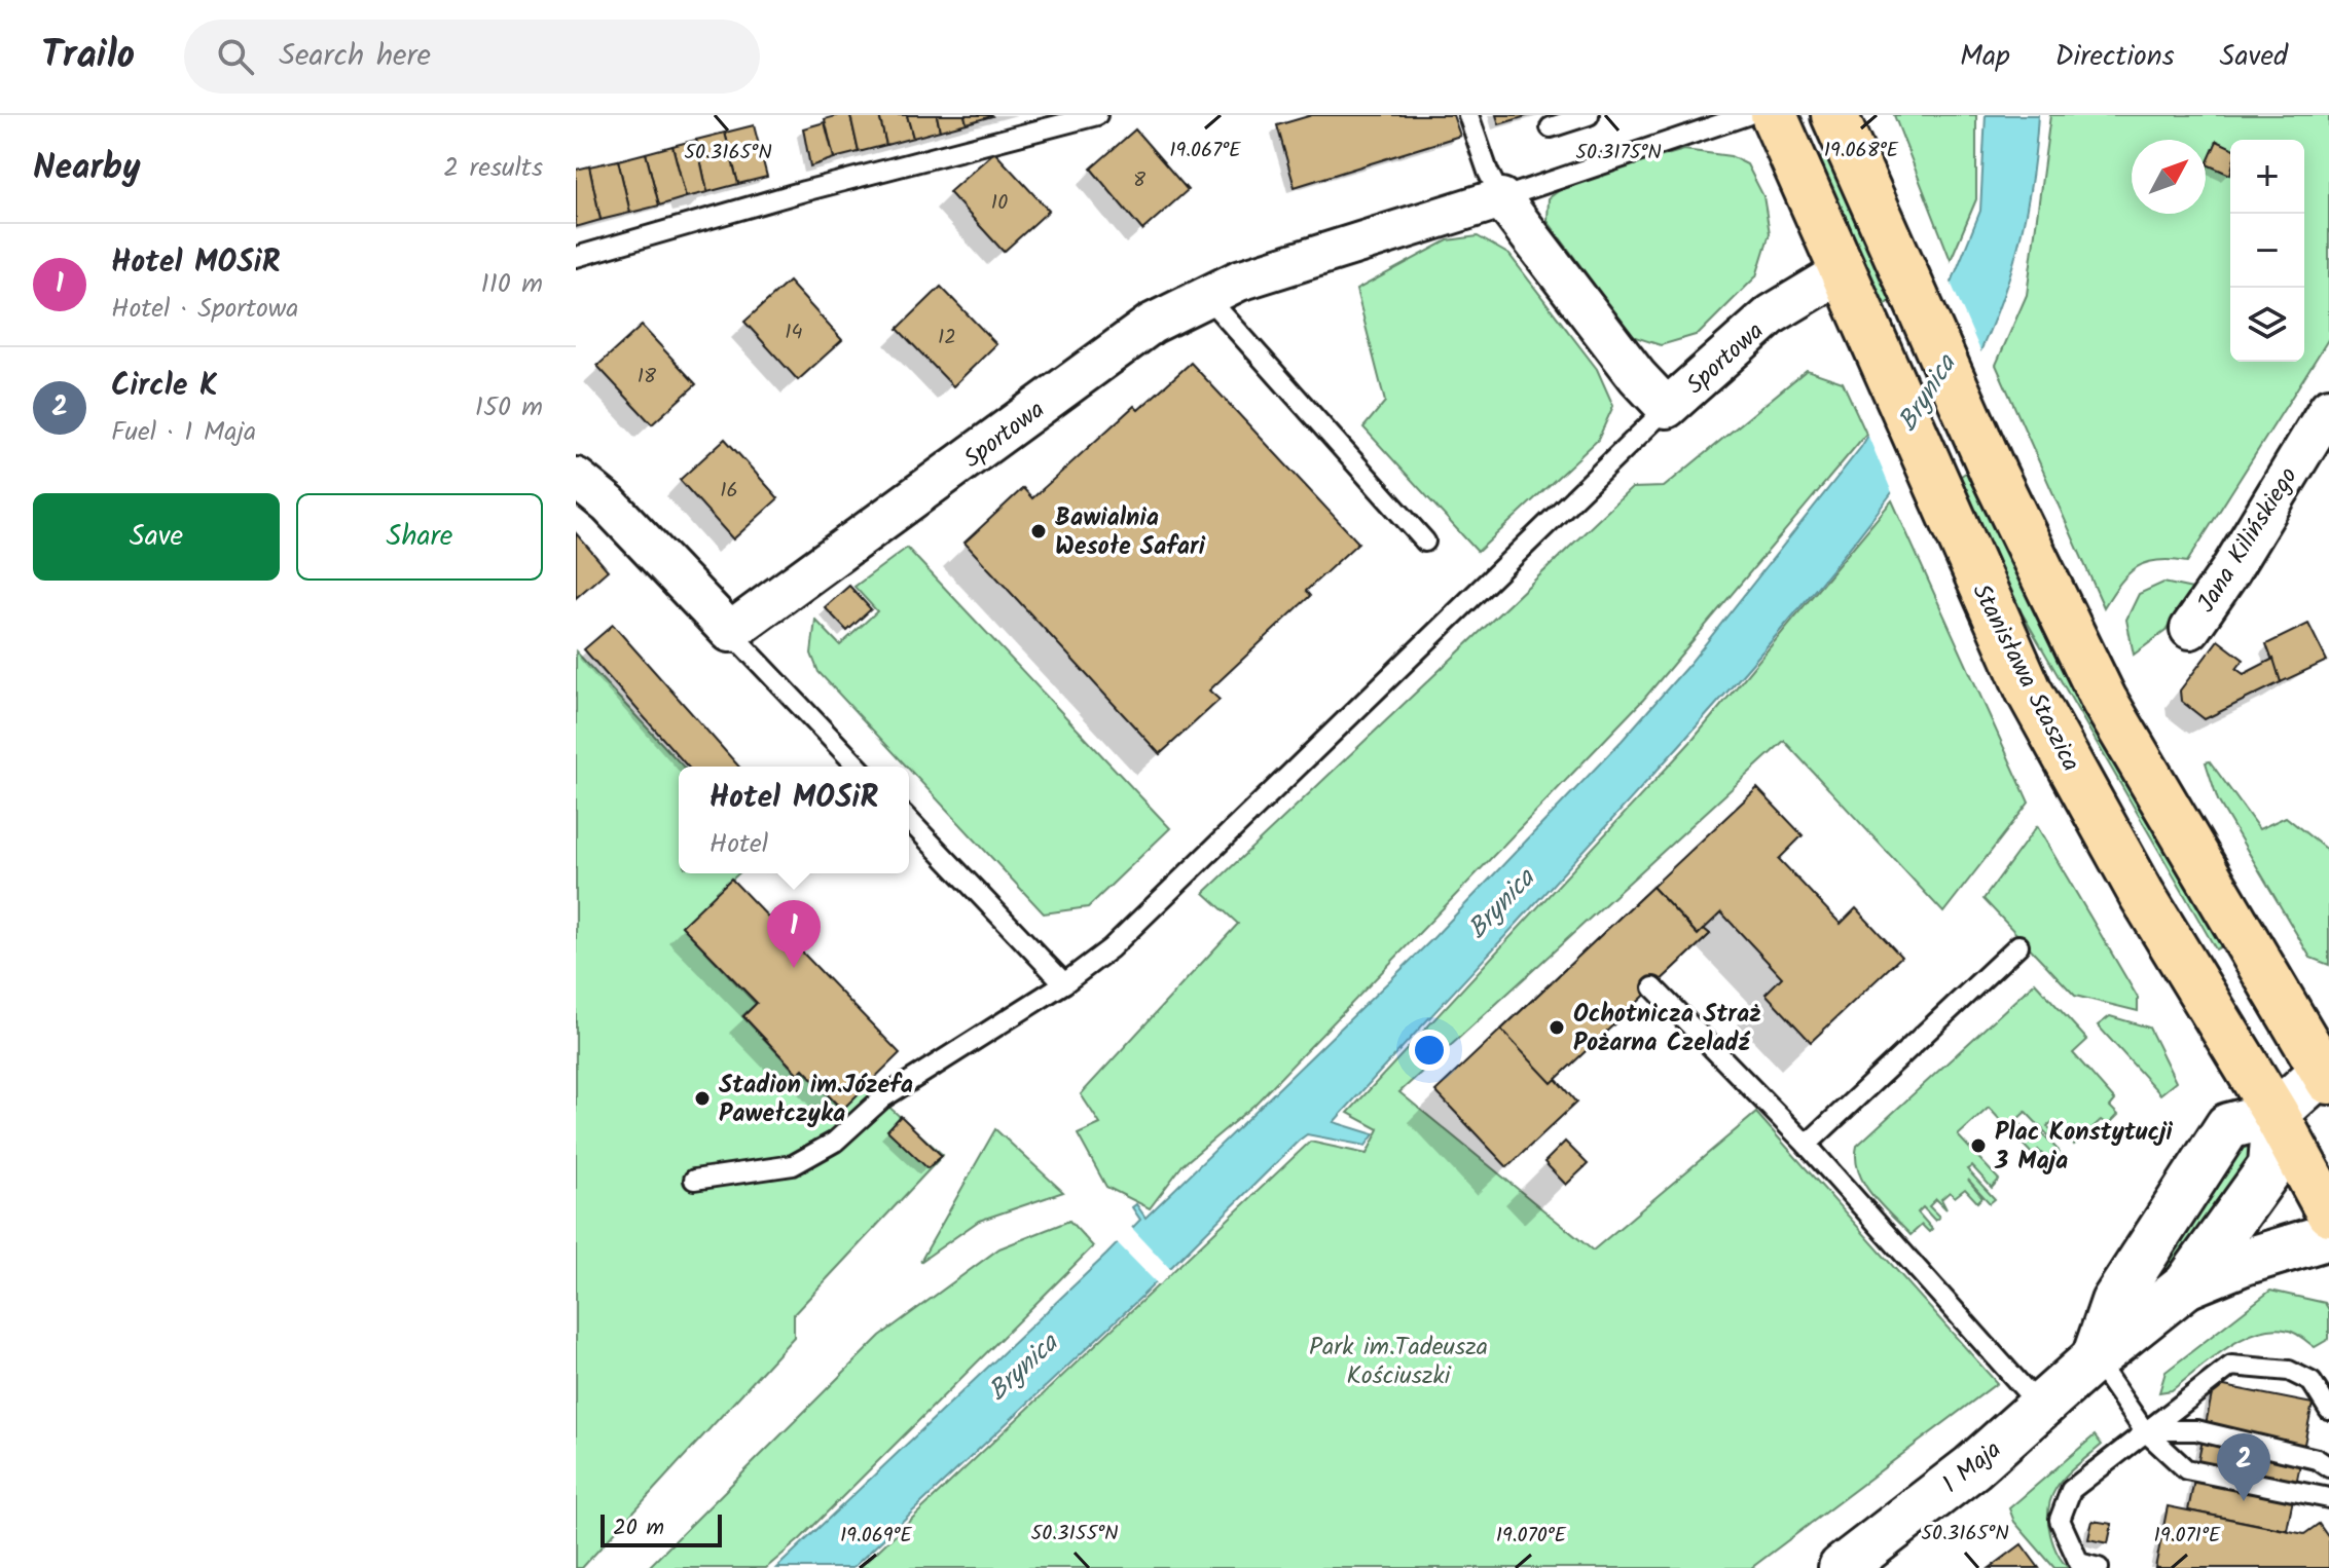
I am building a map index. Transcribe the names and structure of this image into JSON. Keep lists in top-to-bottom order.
{
  "streets": {
    "main road": ["Stanisława Staszica"],
    "street": ["Sportowa", "Jana Kilińskiego", "1 Maja"]
  },
  "crossings": [
    ["Sportowa", "Stanisława Staszica"],
    ["Stanisława Staszica", "1 Maja"]
  ],
  "water": ["Brynica"],
  "parks": ["Park im.Tadeusza Kościuszki"],
  "places": [
    "Bawialnia Wesołe Safari",
    "Ochotnicza Straż Pożarna Czeladź",
    "Stadion im.Józefa Pawełczyka",
    "Plac Konstytucji 3 Maja"
  ],
  "house_numbers": [
    "8",
    "10",
    "14",
    "12",
    "18",
    "16"
  ],
  "scale_bar": "20 m",
  "north": "top right",
  "page": {
    "header": "Trailo",
    "search": "Search here",
    "nav": ["Map", "Directions", "Saved"],
    "heading": ["Nearby", "2 results"],
    "map_buttons": ["+", "−"],
    "list": [
      {
        "mark": "1",
        "name": "Hotel MOSiR",
        "note": "Hotel · Sportowa",
        "value": "110 m"
      },
      {
        "mark": "2",
        "name": "Circle K",
        "note": "Fuel · 1 Maja",
        "value": "150 m"
      }
    ],
    "buttons": ["Save", "Share"],
    "popup": ["Hotel MOSiR", "Hotel"],
    "pins": ["1", "2"],
    "scale": "20 m"
  },
  "coordinates": [
    "19.067°E",
    "19.068°E",
    "50.3165°N",
    "50.3175°N",
    "50.3155°N",
    "19.069°E",
    "19.070°E",
    "19.071°E"
  ]
}
